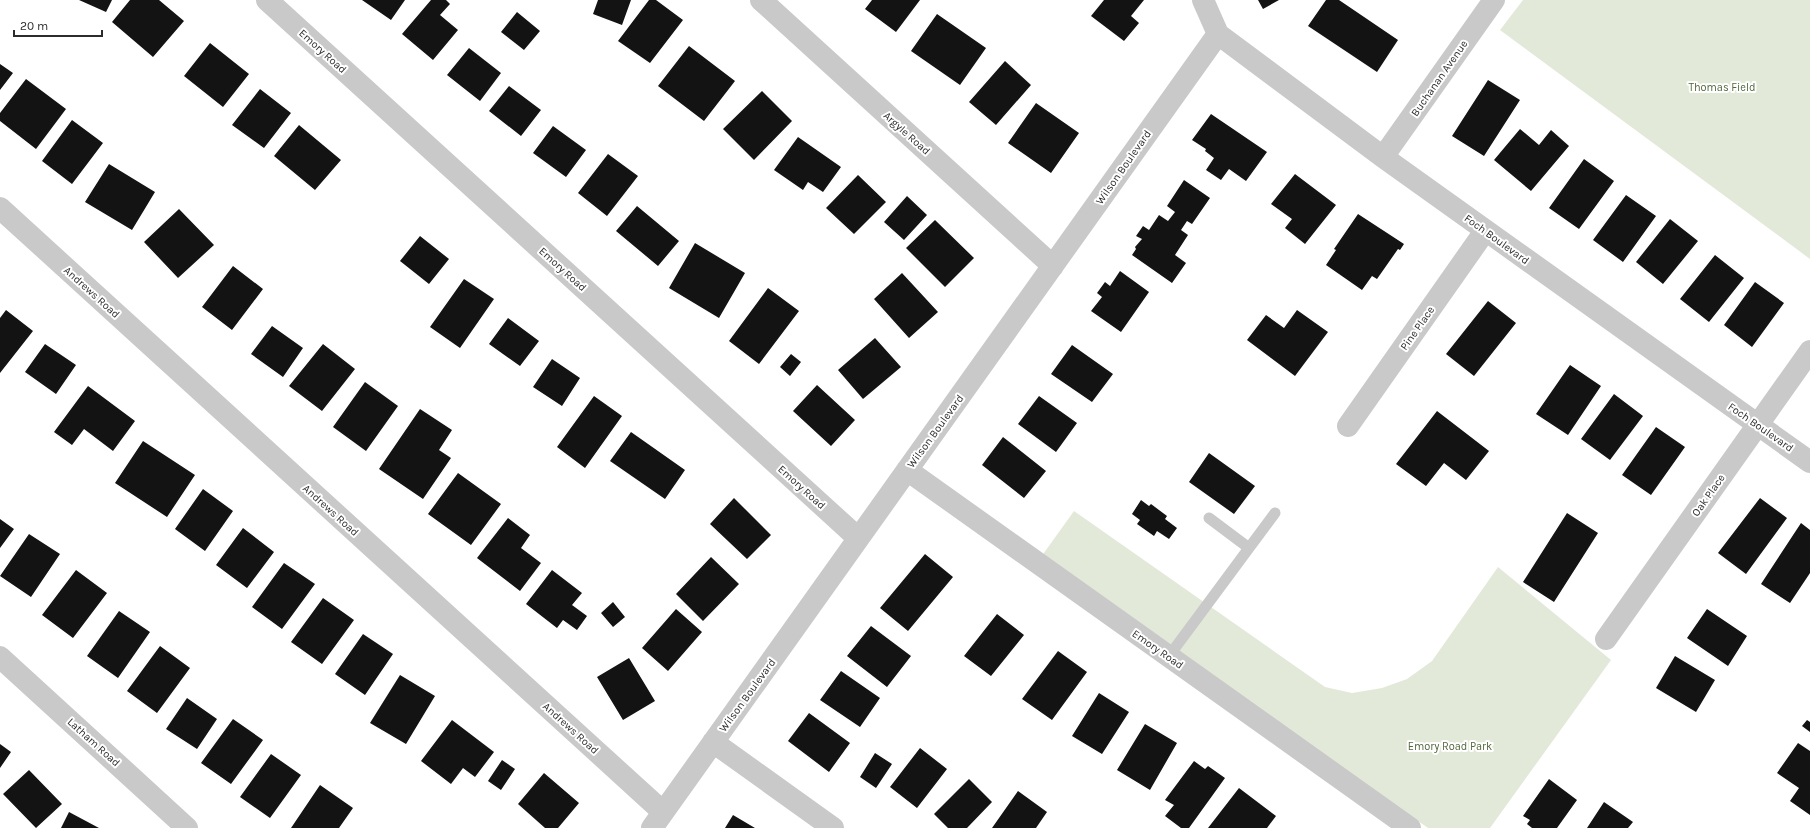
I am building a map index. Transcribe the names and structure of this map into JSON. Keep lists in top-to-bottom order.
{
  "streets": {
    "street": [
      "Emory Road",
      "Buchanan Avenue",
      "Argyle Road",
      "Wilson Boulevard",
      "Foch Boulevard",
      "Andrews Road",
      "Pine Place",
      "Oak Place",
      "Latham Road"
    ]
  },
  "crossings": [
    ["Emory Road", "Wilson Boulevard"],
    ["Buchanan Avenue", "Foch Boulevard"],
    ["Argyle Road", "Wilson Boulevard"],
    ["Wilson Boulevard", "Foch Boulevard"],
    ["Wilson Boulevard", "Andrews Road"],
    ["Foch Boulevard", "Pine Place"],
    ["Foch Boulevard", "Oak Place"]
  ],
  "parks": ["Thomas Field", "Emory Road Park"],
  "scale_bar": "20 m"
}
